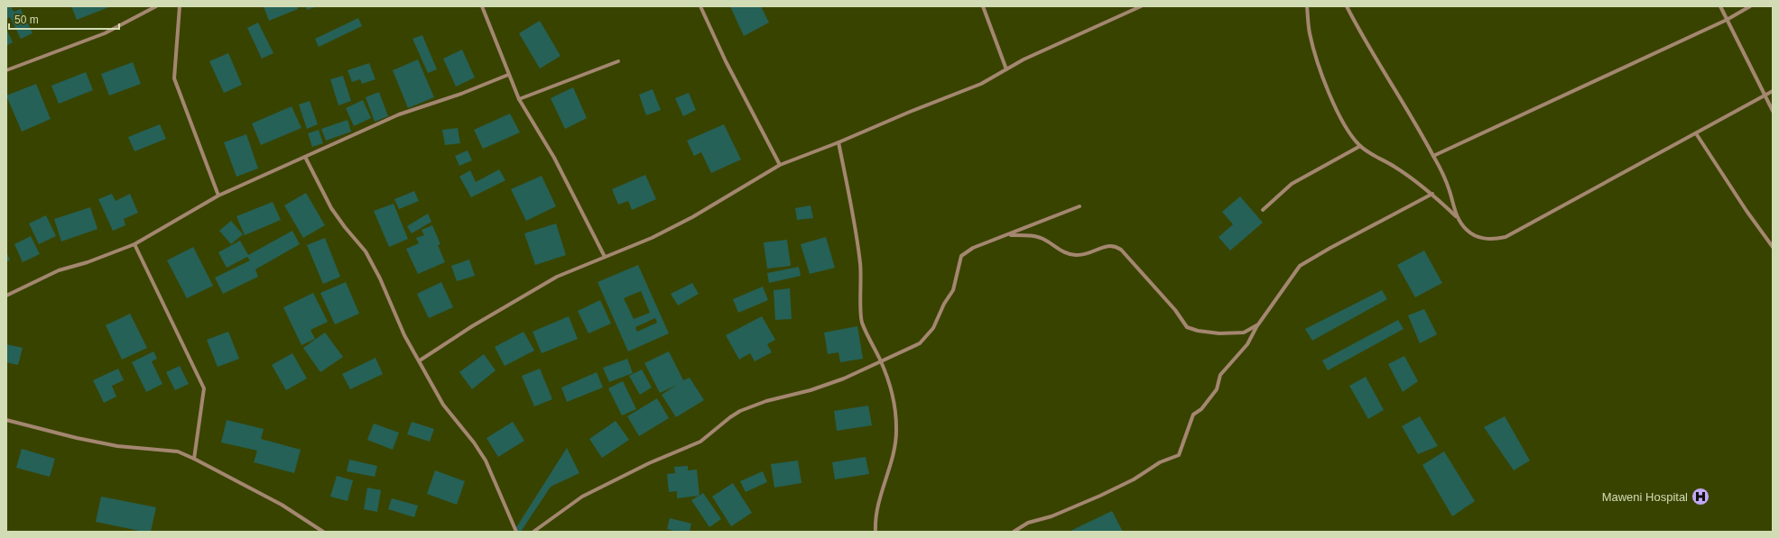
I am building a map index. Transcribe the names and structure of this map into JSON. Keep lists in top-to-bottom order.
{
  "places": {
    "hospital": ["Maweni Hospital"]
  },
  "scale_bar": "50 m"
}
